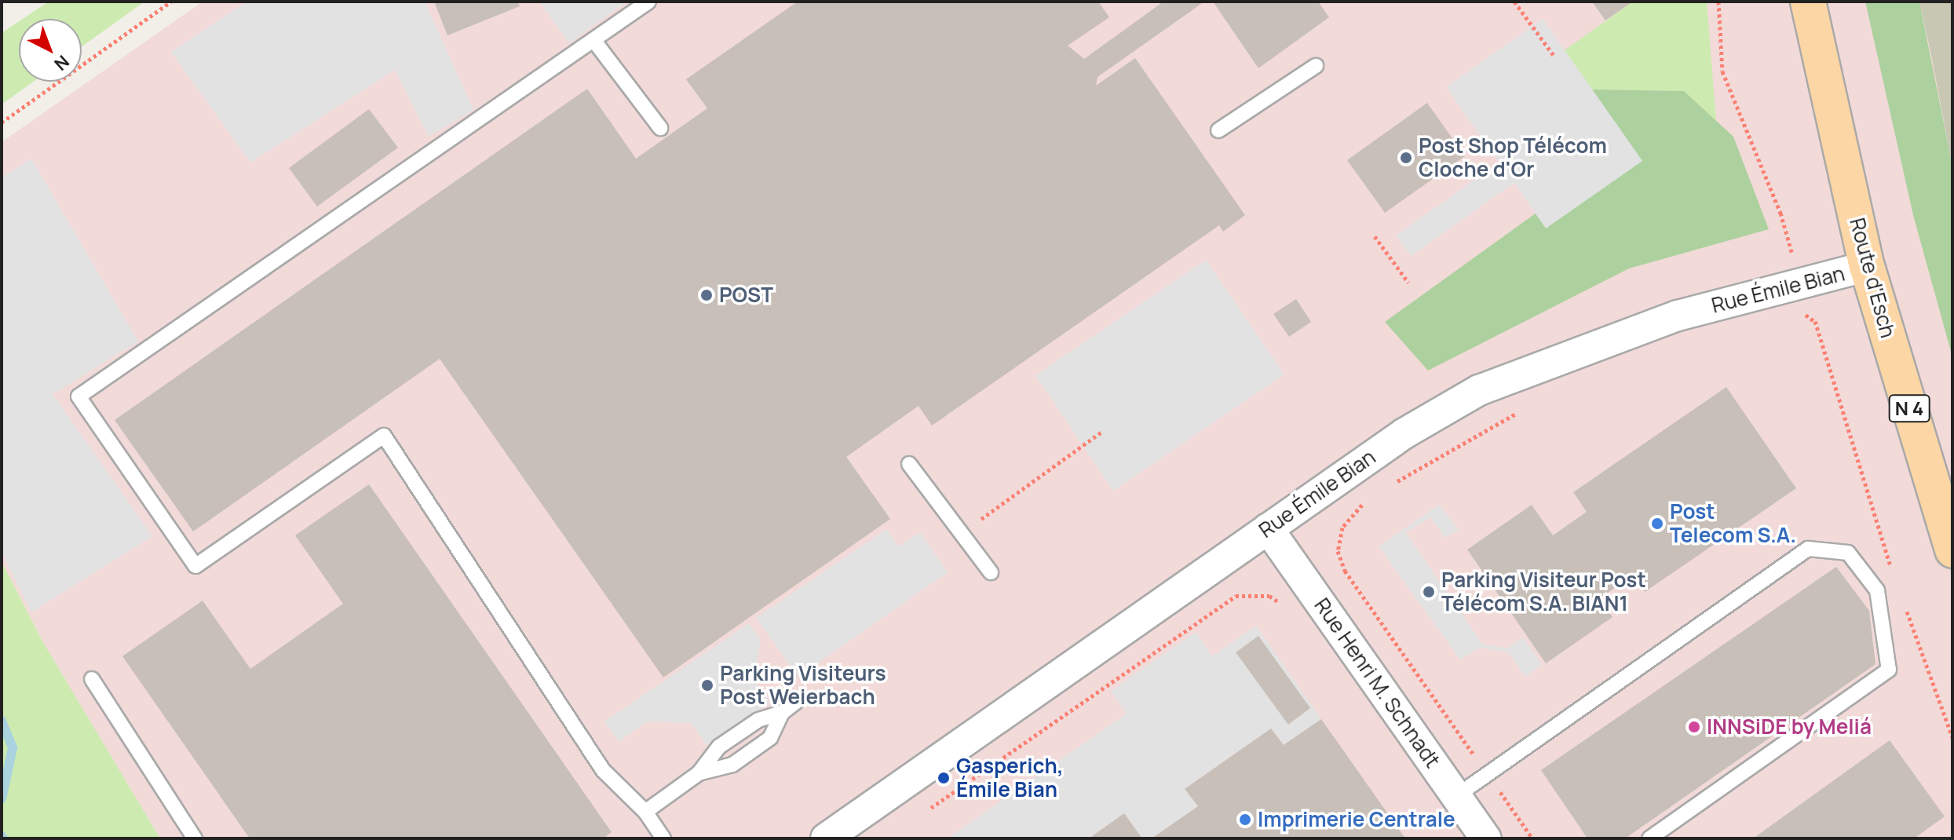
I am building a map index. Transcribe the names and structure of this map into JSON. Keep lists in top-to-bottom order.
{
  "streets": {
    "main road": ["Route d'Esch", "N 4"],
    "street": ["Rue Émile Bian", "Rue Henri M. Schnadt"]
  },
  "crossings": [
    ["Route d'Esch", "Rue Émile Bian"],
    ["Rue Émile Bian", "Rue Henri M. Schnadt"]
  ],
  "places": [
    "Post Shop Télécom Cloche d'Or",
    "POST",
    "Post Telecom S.A.",
    "Parking Visiteur Post Télécom S.A. BIAN1",
    "Parking Visiteurs Post Weierbach",
    "INNSiDE by Meliá",
    "Gasperich, Émile Bian",
    "Imprimerie Centrale"
  ],
  "north": "bottom right"
}
